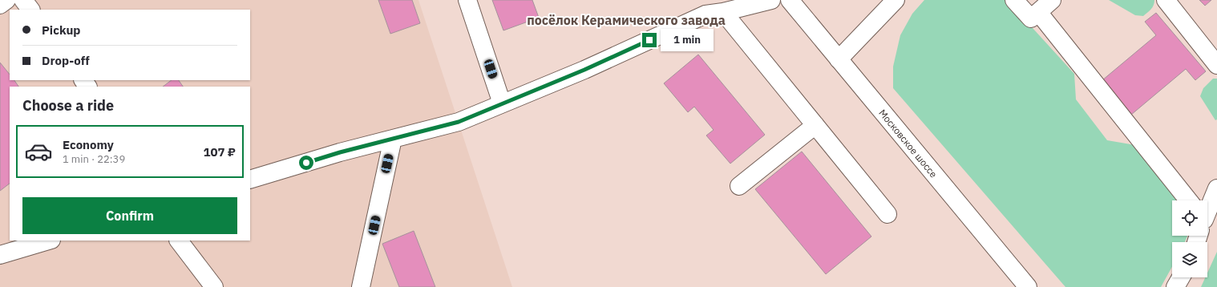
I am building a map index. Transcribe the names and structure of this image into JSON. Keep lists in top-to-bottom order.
{
  "streets": {
    "main road": ["Московское шоссе"]
  },
  "districts": ["посёлок Керамического завода"],
  "page": {
    "banner": ["Pickup", "Drop-off"],
    "bubble": "1 min",
    "heading": "Choose a ride",
    "list": [
      {
        "name": "Economy",
        "note": "1 min · 22:39",
        "value": "107 ₽"
      }
    ],
    "buttons": "Confirm"
  }
}
